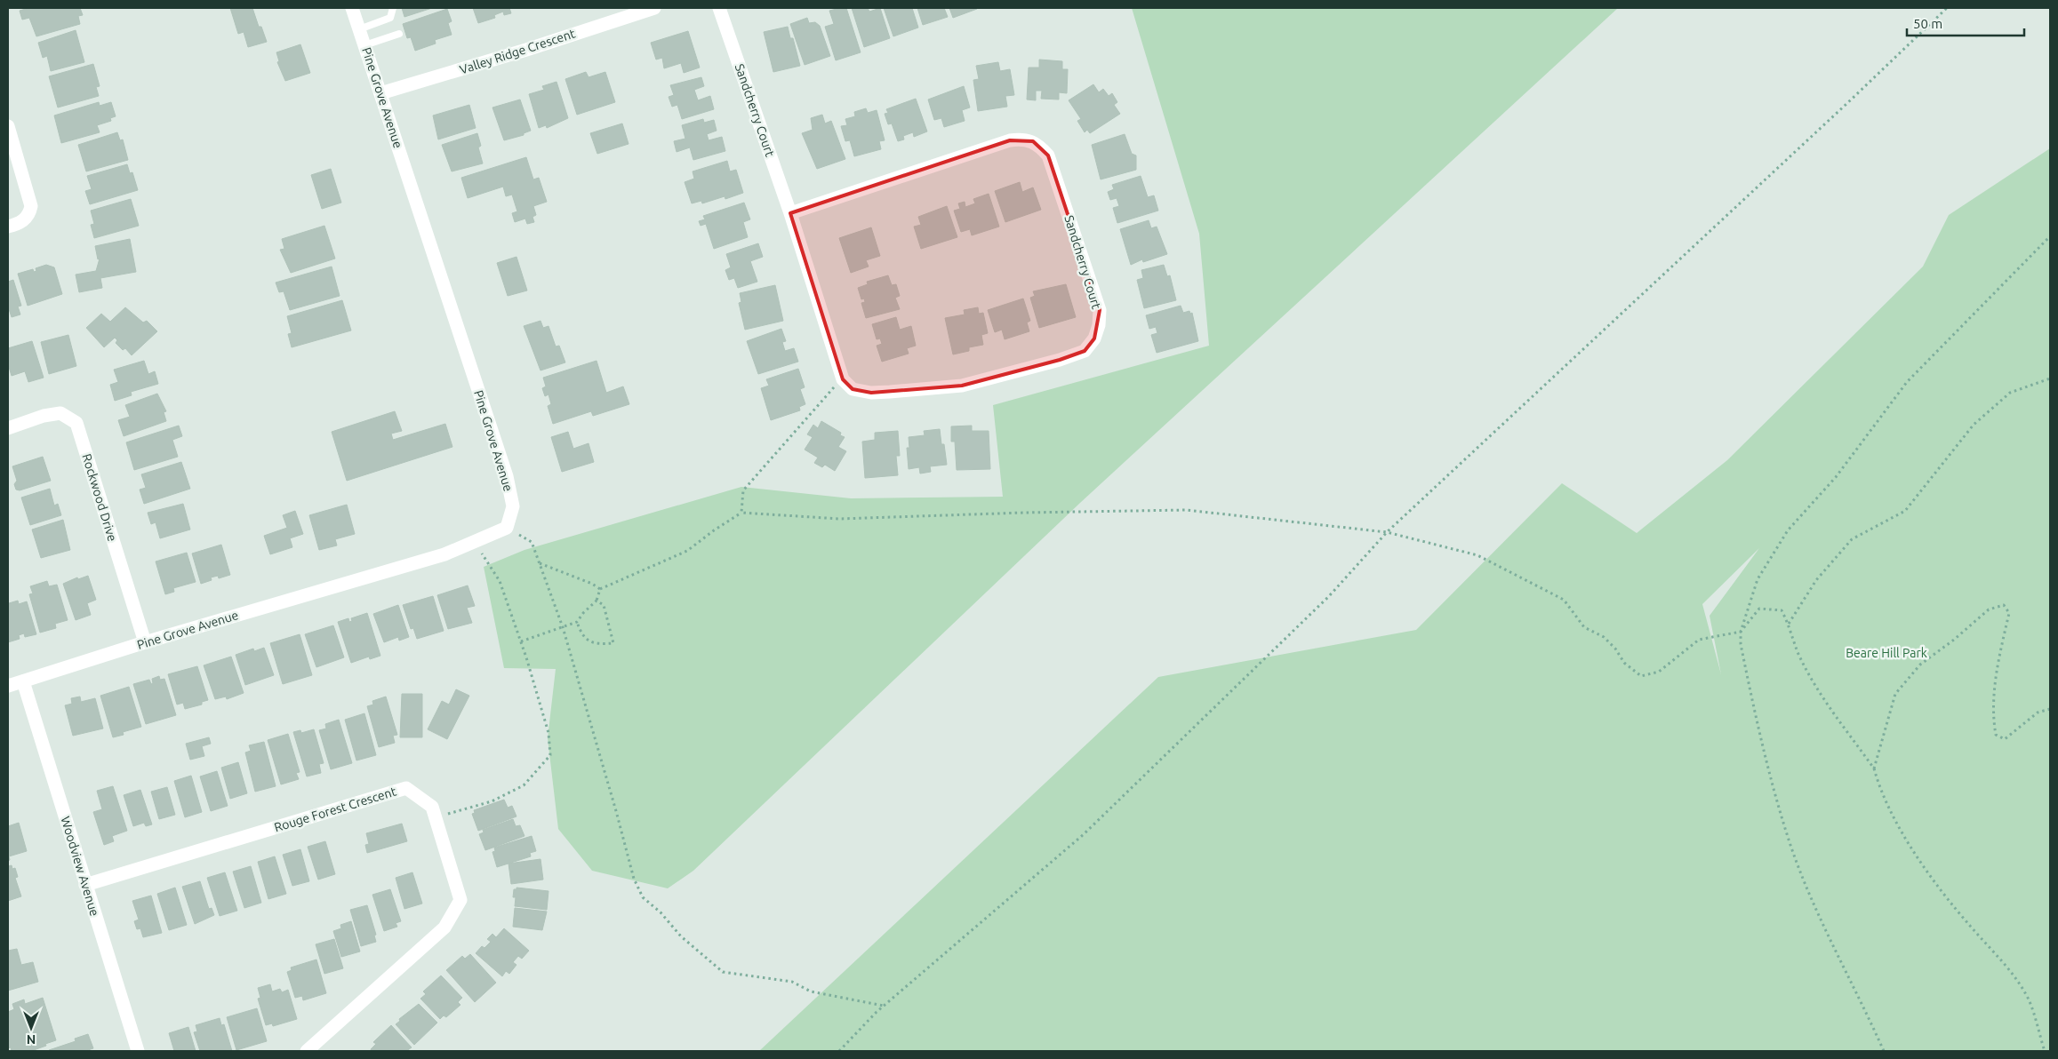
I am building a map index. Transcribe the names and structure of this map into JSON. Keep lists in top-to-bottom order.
{
  "streets": {
    "street": [
      "Valley Ridge Crescent",
      "Pine Grove Avenue",
      "Sandcherry Court",
      "Rockwood Drive",
      "Rouge Forest Crescent",
      "Woodview Avenue"
    ]
  },
  "crossings": [
    ["Valley Ridge Crescent", "Pine Grove Avenue"],
    ["Pine Grove Avenue", "Rockwood Drive"],
    ["Pine Grove Avenue", "Woodview Avenue"],
    ["Rouge Forest Crescent", "Woodview Avenue"]
  ],
  "parks": ["Beare Hill Park"],
  "scale_bar": "50 m",
  "north": "bottom"
}
